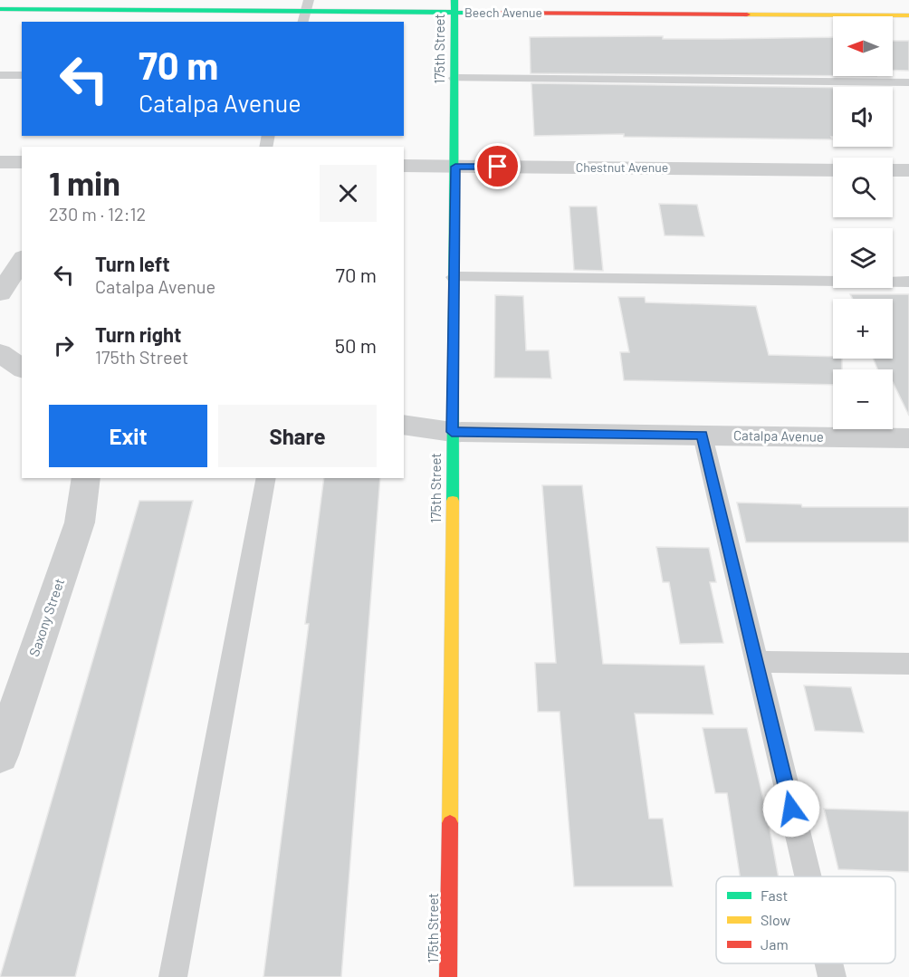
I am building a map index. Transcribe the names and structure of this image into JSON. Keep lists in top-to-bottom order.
{
  "streets": {
    "street": [
      "Beech Avenue",
      "175th Street",
      "Chestnut Avenue",
      "Catalpa Avenue",
      "Saxony Street"
    ]
  },
  "crossings": [
    ["Beech Avenue", "175th Street"],
    ["175th Street", "Chestnut Avenue"],
    ["175th Street", "Catalpa Avenue"]
  ],
  "legend": ["Fast", "Slow", "Jam"],
  "north": "left",
  "page": {
    "map_buttons": ["+", "−"],
    "turn": ["70 m", "Catalpa Avenue"],
    "heading": ["1 min", "230 m · 12:12"],
    "list": [
      {
        "name": "Turn left",
        "note": "Catalpa Avenue",
        "value": "70 m"
      },
      {
        "name": "Turn right",
        "note": "175th Street",
        "value": "50 m"
      }
    ],
    "buttons": ["Exit", "Share"]
  }
}
